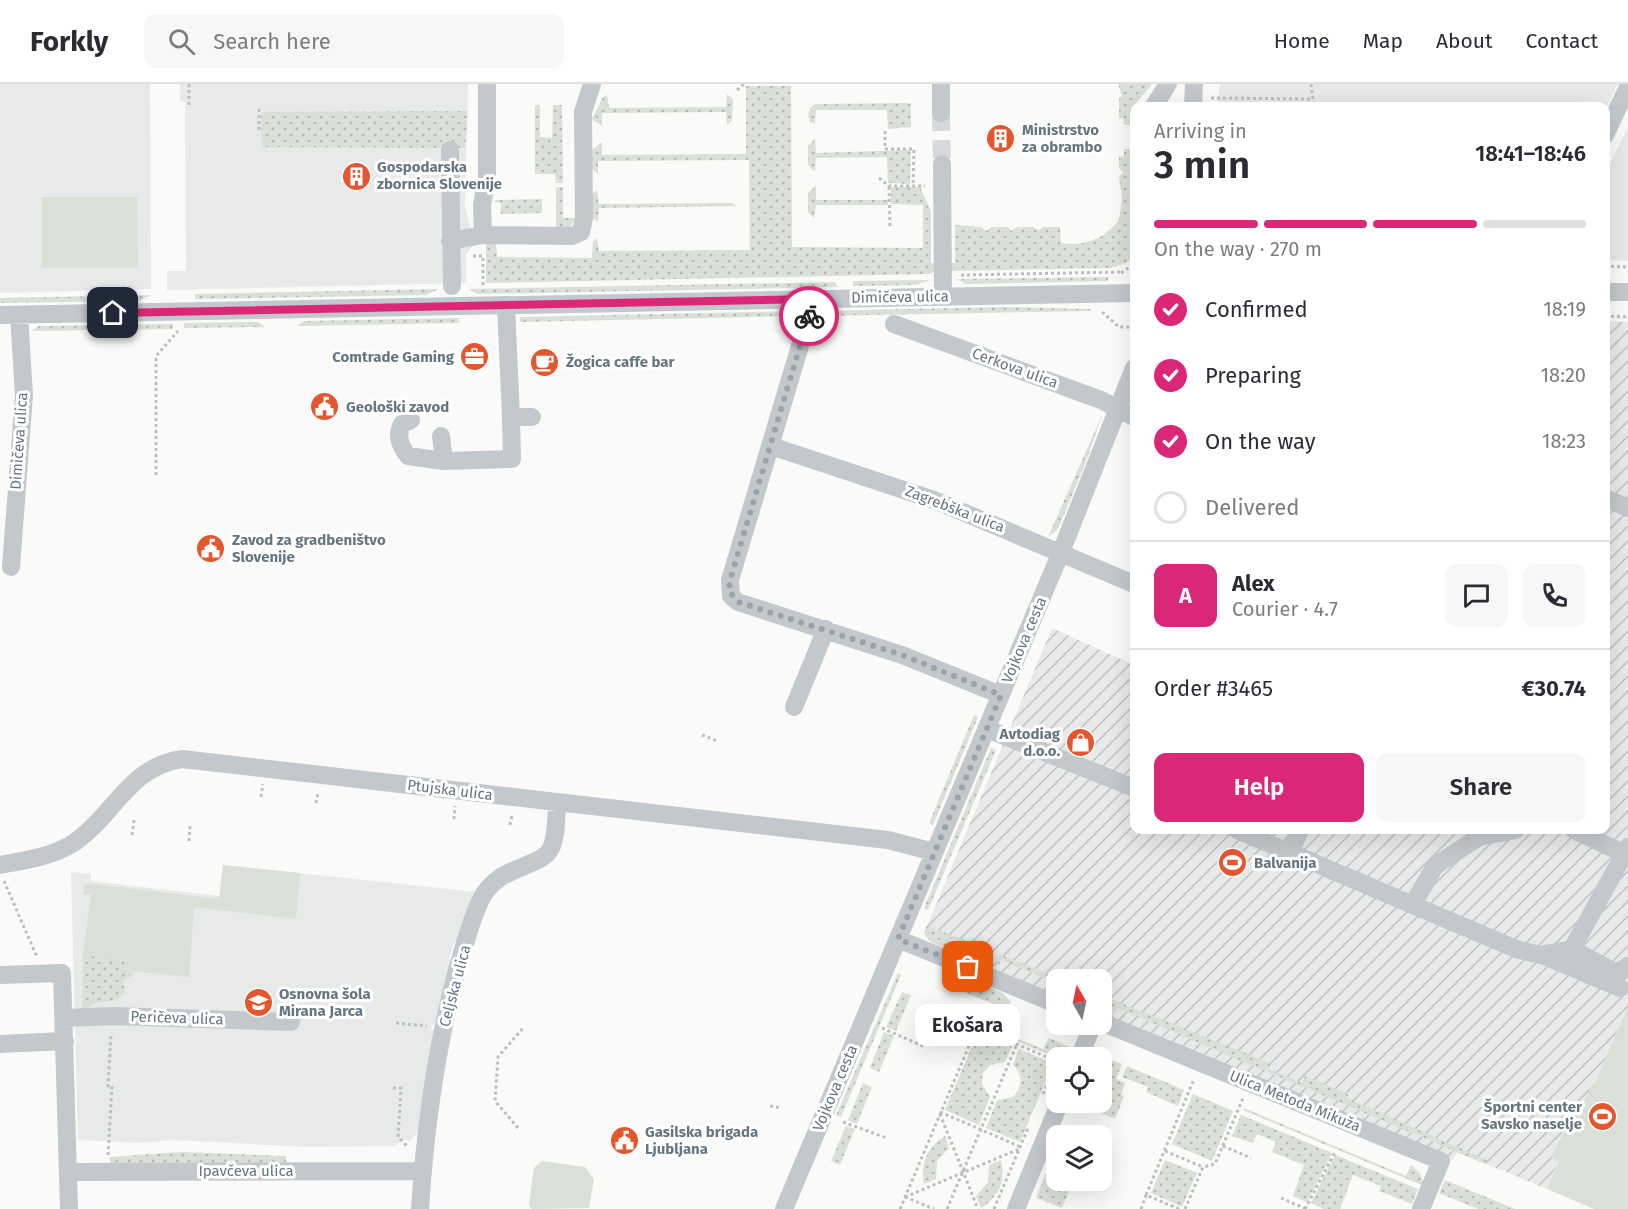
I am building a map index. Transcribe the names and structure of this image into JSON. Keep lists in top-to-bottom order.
{
  "streets": {
    "street": [
      "Dimičeva ulica",
      "Cerkova ulica",
      "Zagrebška ulica",
      "Vojkova cesta",
      "Ptujska ulica",
      "Celjska ulica",
      "Peričeva ulica",
      "Ulica Metoda Mikuža",
      "Ipavčeva ulica"
    ]
  },
  "crossings": [
    ["Cerkova ulica", "Vojkova cesta"],
    ["Zagrebška ulica", "Vojkova cesta"],
    ["Vojkova cesta", "Ptujska ulica"],
    ["Ptujska ulica", "Celjska ulica"],
    ["Celjska ulica", "Ipavčeva ulica"]
  ],
  "places": {
    "building": ["Ministrstvo za obrambo", "Gospodarska zbornica Slovenije"],
    "office": ["Comtrade Gaming"],
    "cafe": ["Žogica caffe bar"],
    "public building": ["Geološki zavod", "Zavod za gradbeništvo Slovenije", "Gasilska brigada Ljubljana"],
    "shop": ["Avtodiag d.o.o."],
    "sports": ["Balvanija", "Športni center Savsko naselje"],
    "other": ["Ekošara"],
    "school or university": ["Osnovna šola Mirana Jarca"]
  },
  "north": "top",
  "page": {
    "header": "Forkly",
    "search": "Search here",
    "nav": [
      "Home",
      "Map",
      "About",
      "Contact"
    ],
    "heading": ["3 min", "Arriving in", "18:41–18:46"],
    "panel": [
      "Alex",
      "Courier · 4.7",
      "Order #3465",
      "€30.74"
    ],
    "bar": "On the way · 270 m",
    "list": [
      ["Confirmed", "18:19"],
      ["Preparing", "18:20"],
      ["On the way", "18:23"],
      "Delivered"
    ],
    "round": "A",
    "buttons": ["Help", "Share"],
    "bubble": "Ekošara"
  }
}
